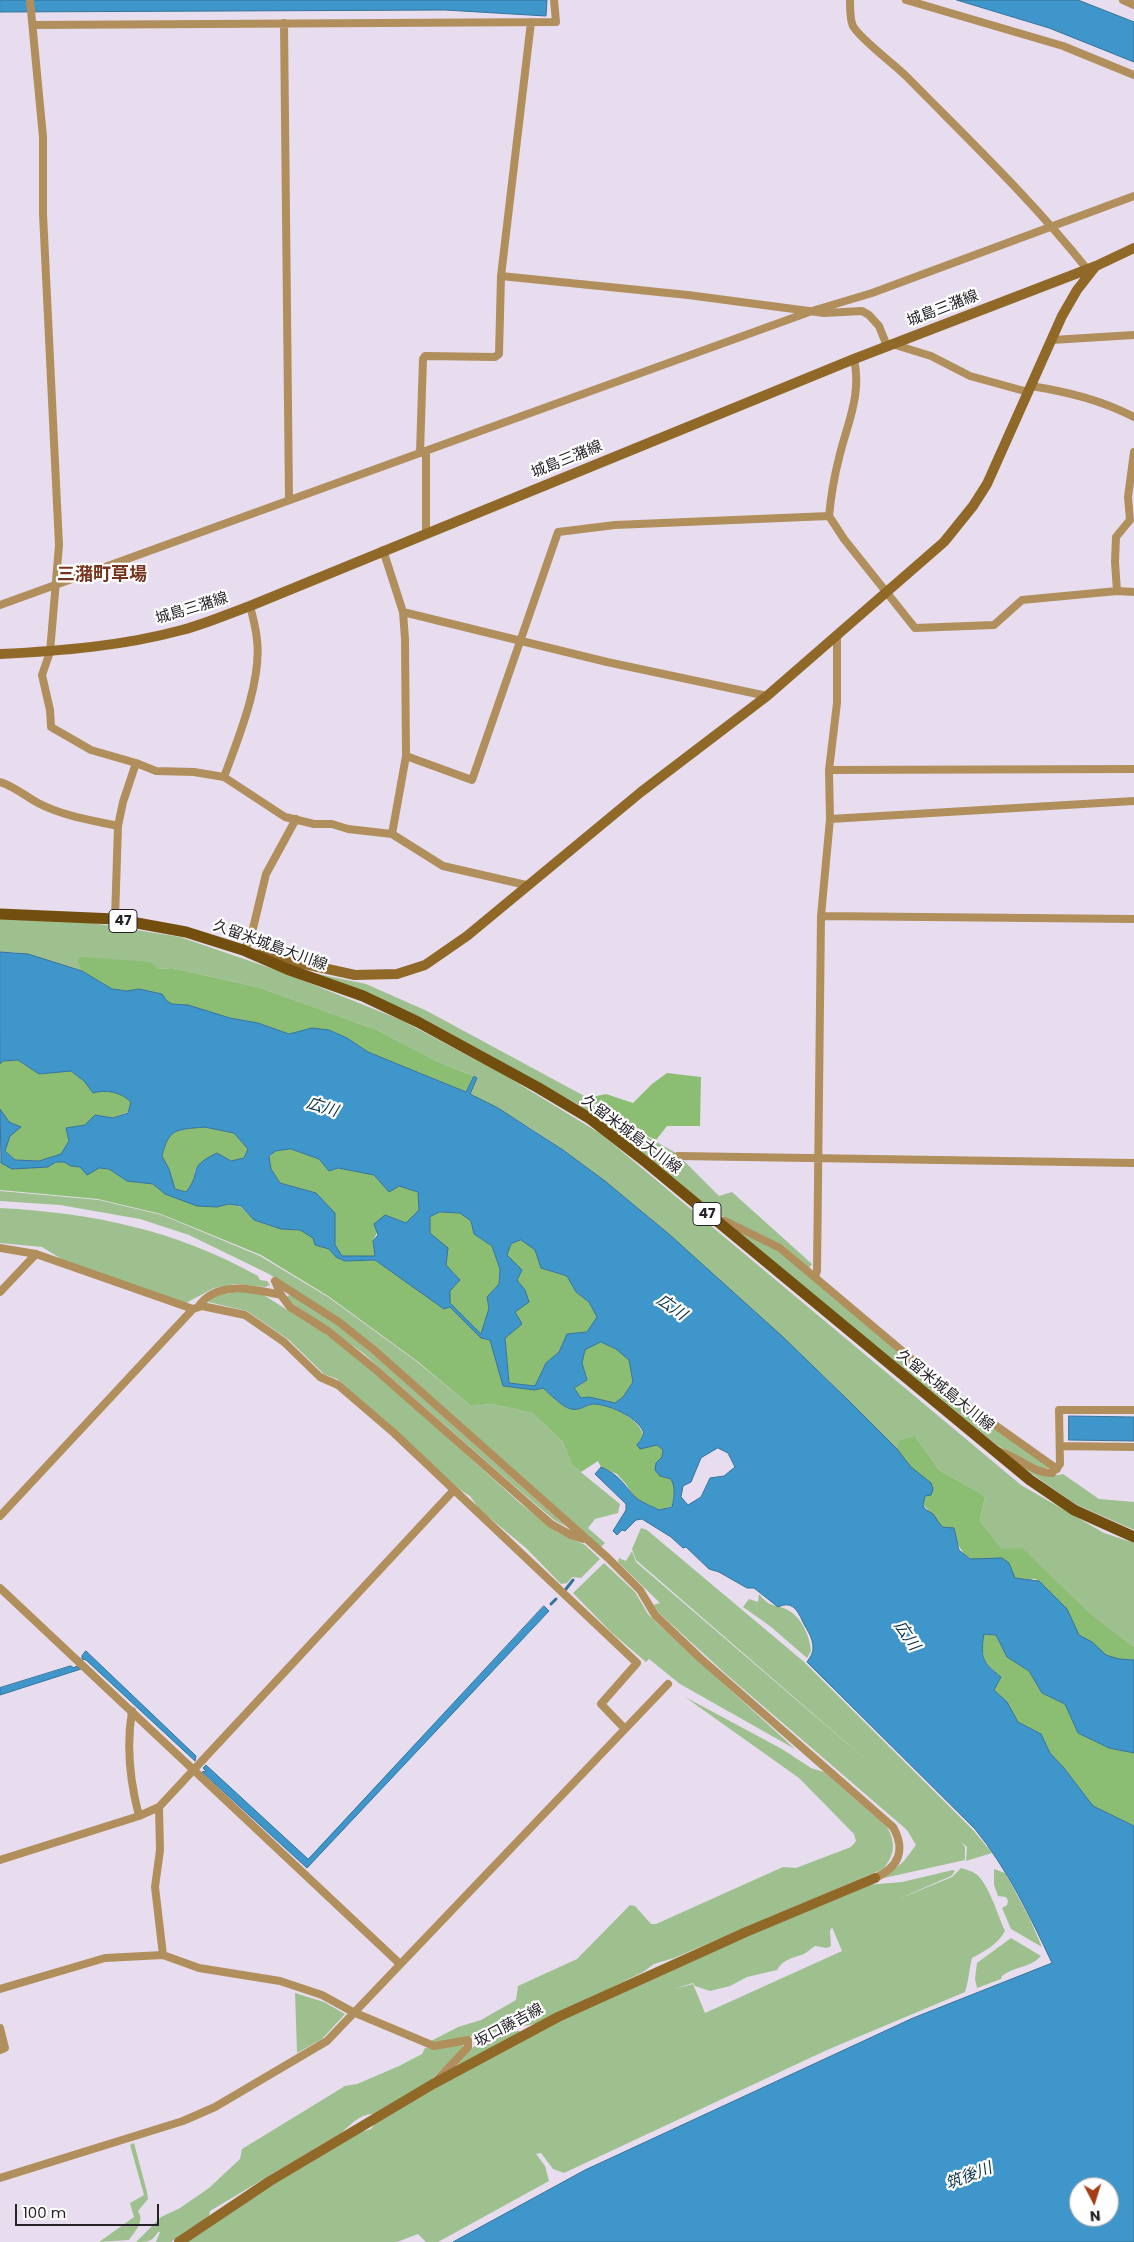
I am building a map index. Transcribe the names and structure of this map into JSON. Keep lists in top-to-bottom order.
{
  "streets": {
    "main road": [
      "城島三潴線",
      "47",
      "久留米城島大川線",
      "坂口藤吉線"
    ]
  },
  "districts": ["三潴町草場"],
  "water": ["広川", "筑後川"],
  "scale_bar": "100 m",
  "north": "bottom"
}
